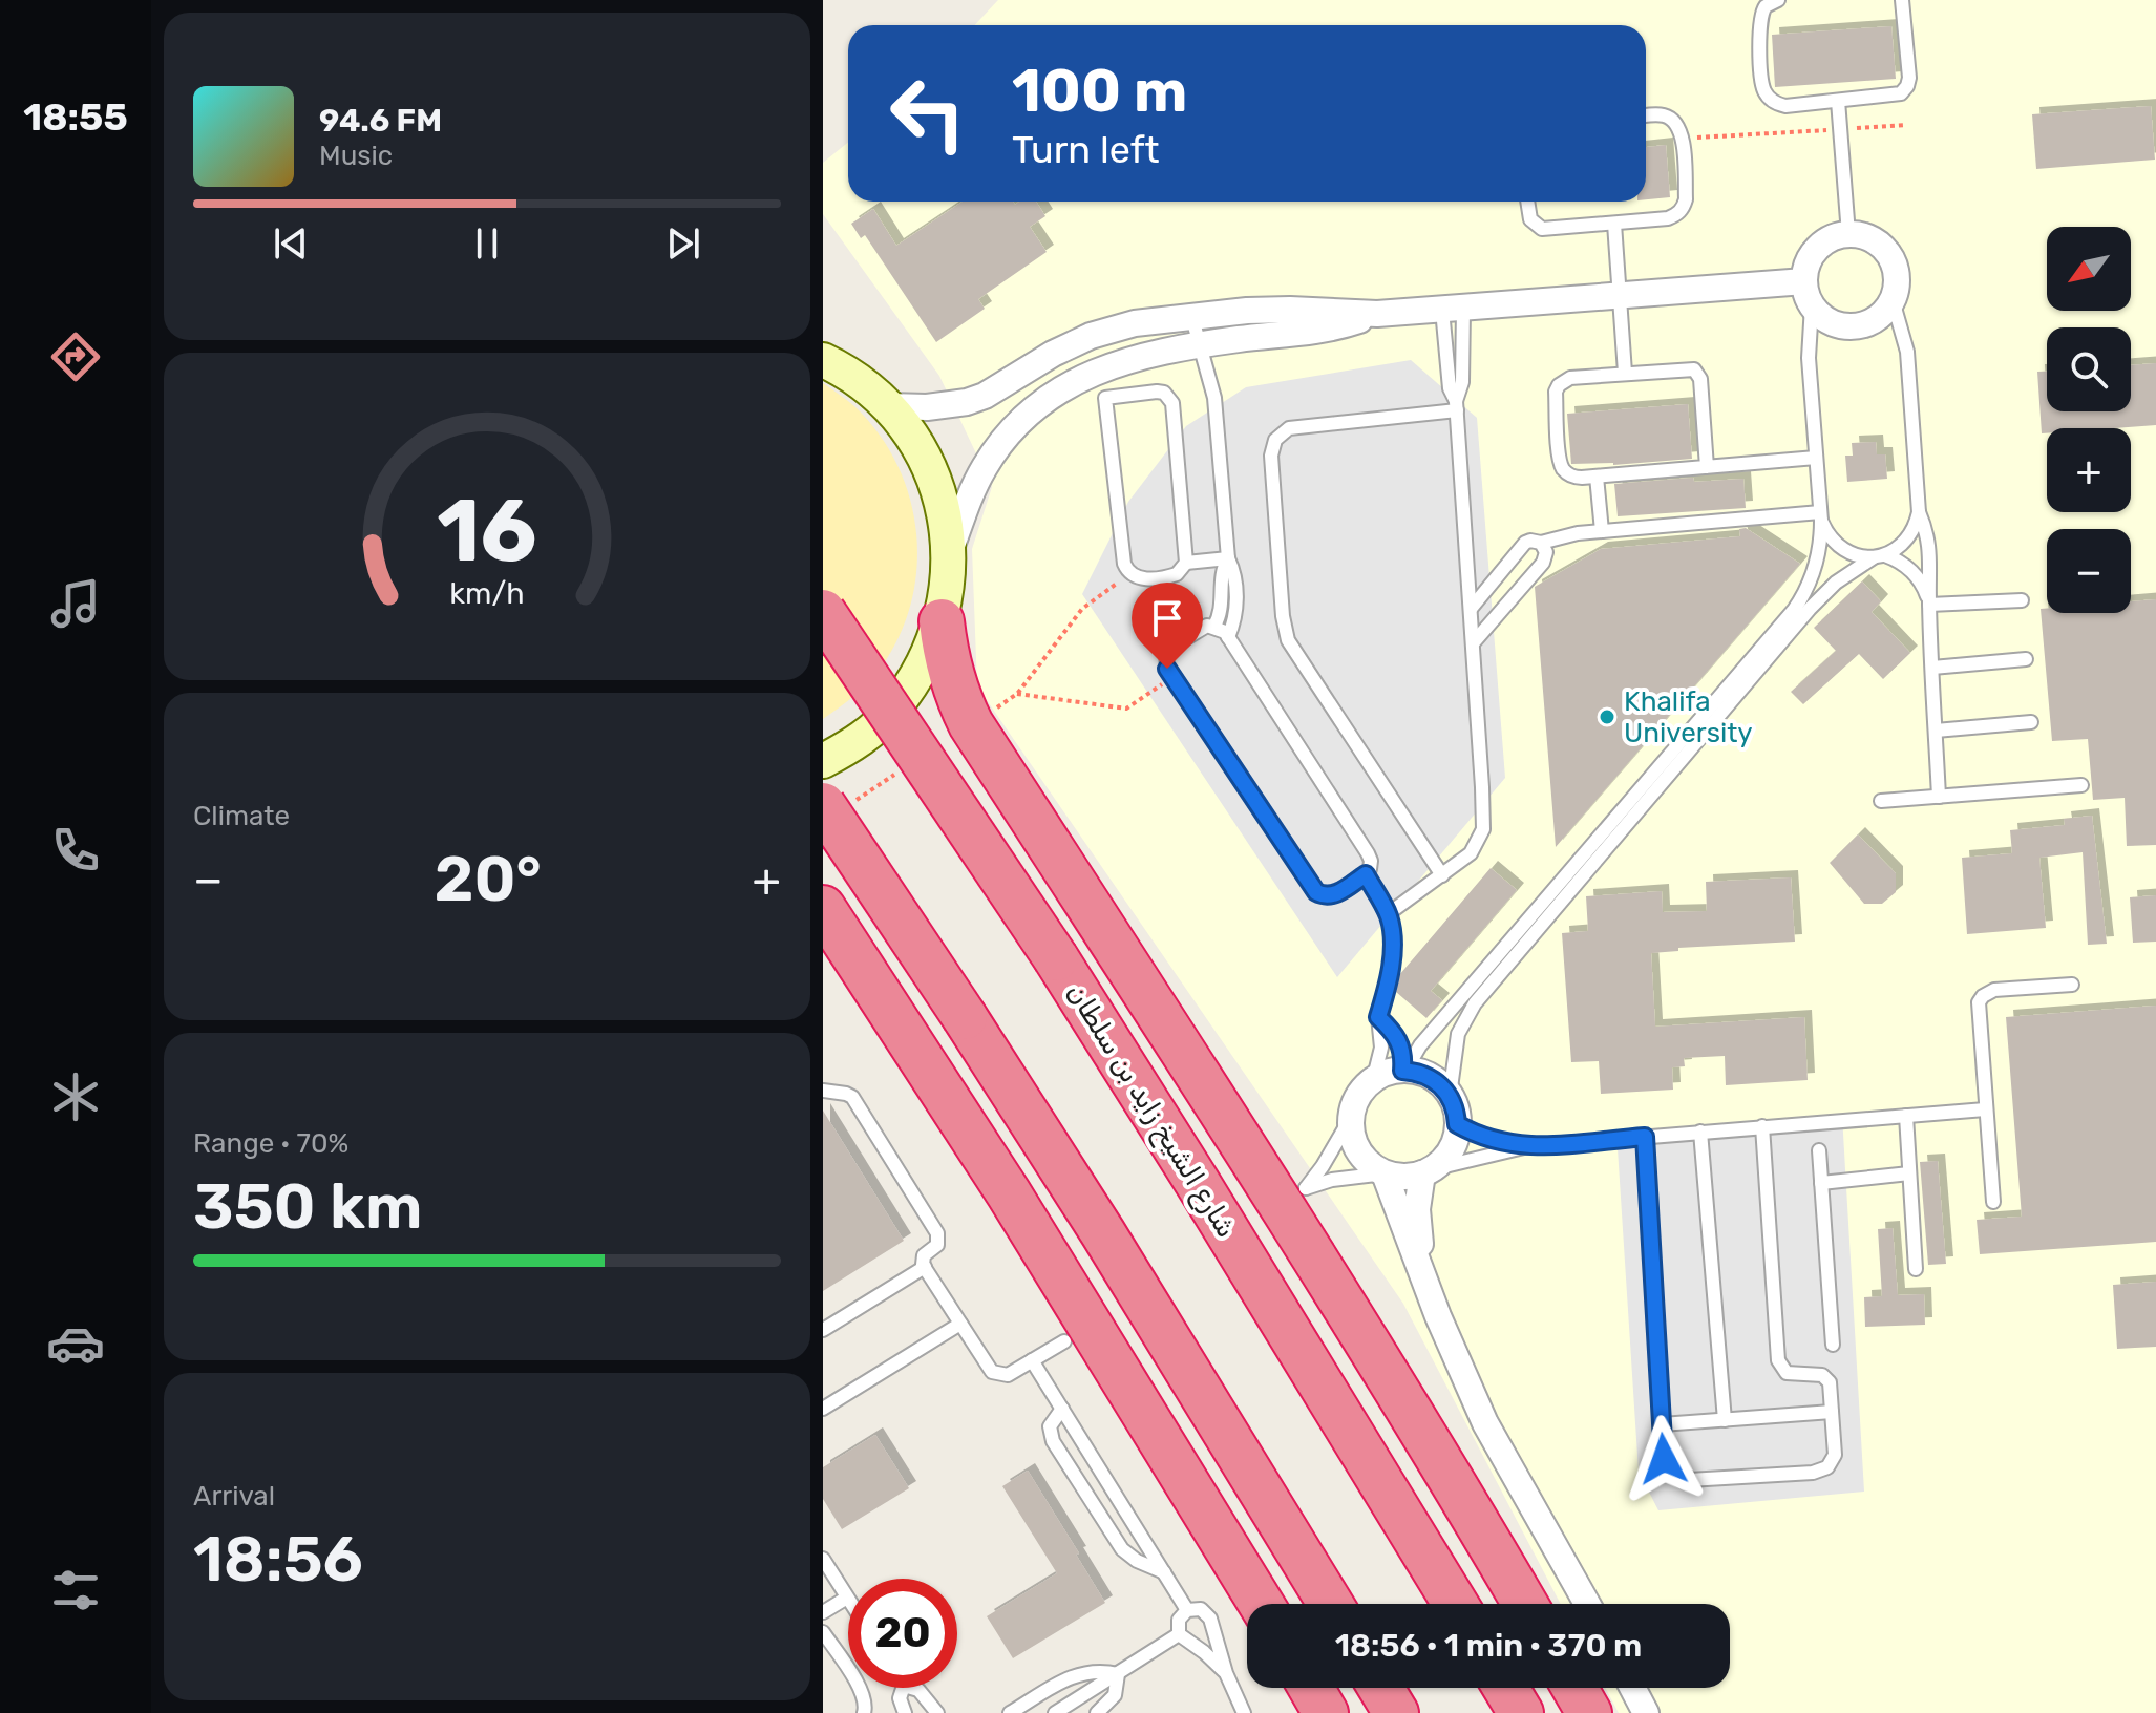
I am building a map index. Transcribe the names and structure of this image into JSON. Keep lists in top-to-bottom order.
{
  "streets": {
    "highway": ["شارع الشيخ زايد بن سلطان"]
  },
  "places": ["Khalifa University"],
  "north": "bottom left",
  "page": {
    "tabs": "18:55",
    "turn": ["100 m", "Turn left"],
    "song": ["94.6 FM", "Music"],
    "map_buttons": ["+", "−"],
    "tile": [
      "Climate",
      ["Range · 70%", "350 km"],
      ["Arrival", "18:56"]
    ],
    "heat": ["−", "20°", "+"],
    "limit": "20",
    "trip": "18:56 · 1 min · 370 m",
    "gauge": ["16", "km/h"]
  }
}
